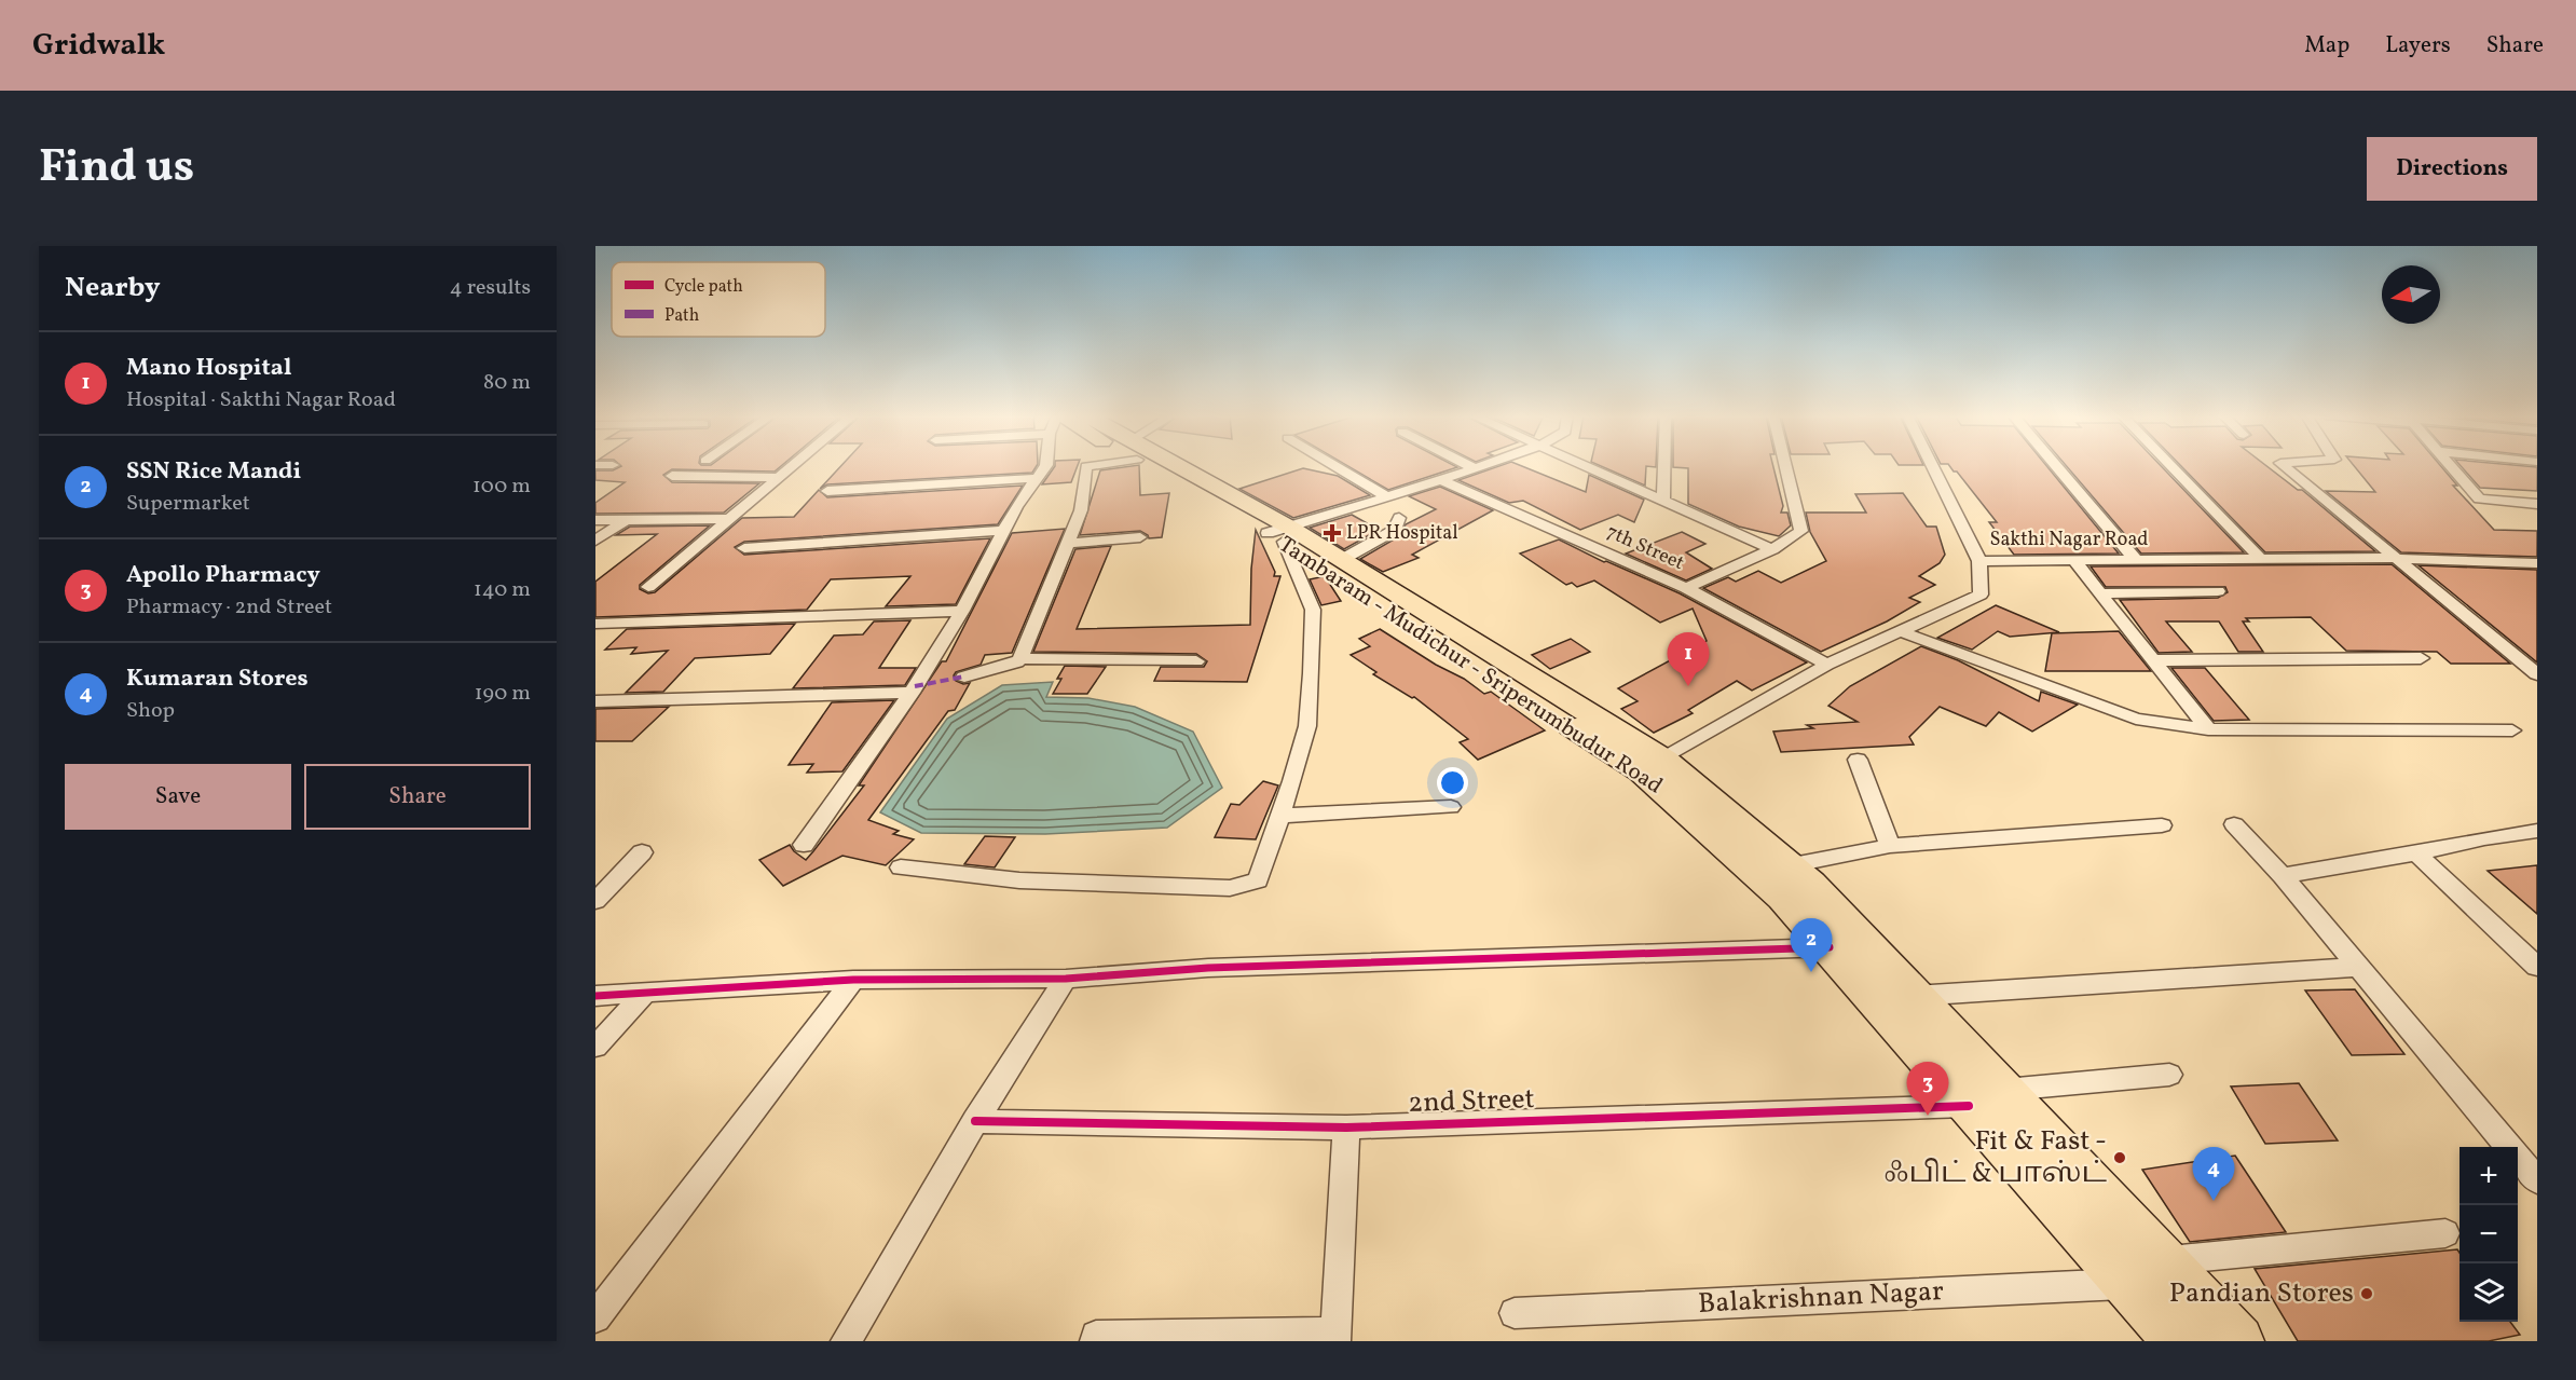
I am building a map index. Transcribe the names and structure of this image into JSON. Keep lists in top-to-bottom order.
{
  "streets": {
    "main road": ["Tambaram - Mudichur - Sriperumbudur Road"],
    "street": [
      "Sakthi Nagar Road",
      "7th Street",
      "2nd Street",
      "Balakrishnan Nagar"
    ]
  },
  "crossings": [
    ["Sakthi Nagar Road", "7th Street"],
    ["Sakthi Nagar Road", "Tambaram - Mudichur - Sriperumbudur Road"],
    ["Tambaram - Mudichur - Sriperumbudur Road", "2nd Street"],
    ["Tambaram - Mudichur - Sriperumbudur Road", "Balakrishnan Nagar"]
  ],
  "places": {
    "health": ["LPR Hospital"],
    "other": ["Fit & Fast - ஃபிட் & பாஸ்ட்", "Pandian Stores"]
  },
  "legend": ["Cycle path", "Path"],
  "north": "left",
  "page": {
    "header": "Gridwalk",
    "nav": ["Map", "Layers", "Share"],
    "title": "Find us",
    "buttons": [
      "Directions",
      ["Save", "Share"]
    ],
    "heading": ["Nearby", "4 results"],
    "list": [
      {
        "mark": "1",
        "name": "Mano Hospital",
        "note": "Hospital · Sakthi Nagar Road",
        "value": "80 m"
      },
      {
        "mark": "2",
        "name": "SSN Rice Mandi",
        "note": "Supermarket",
        "value": "100 m"
      },
      {
        "mark": "3",
        "name": "Apollo Pharmacy",
        "note": "Pharmacy · 2nd Street",
        "value": "140 m"
      },
      {
        "mark": "4",
        "name": "Kumaran Stores",
        "note": "Shop",
        "value": "190 m"
      }
    ],
    "pins": [
      "1",
      "2",
      "3",
      "4"
    ],
    "map_buttons": ["+", "−"]
  }
}
